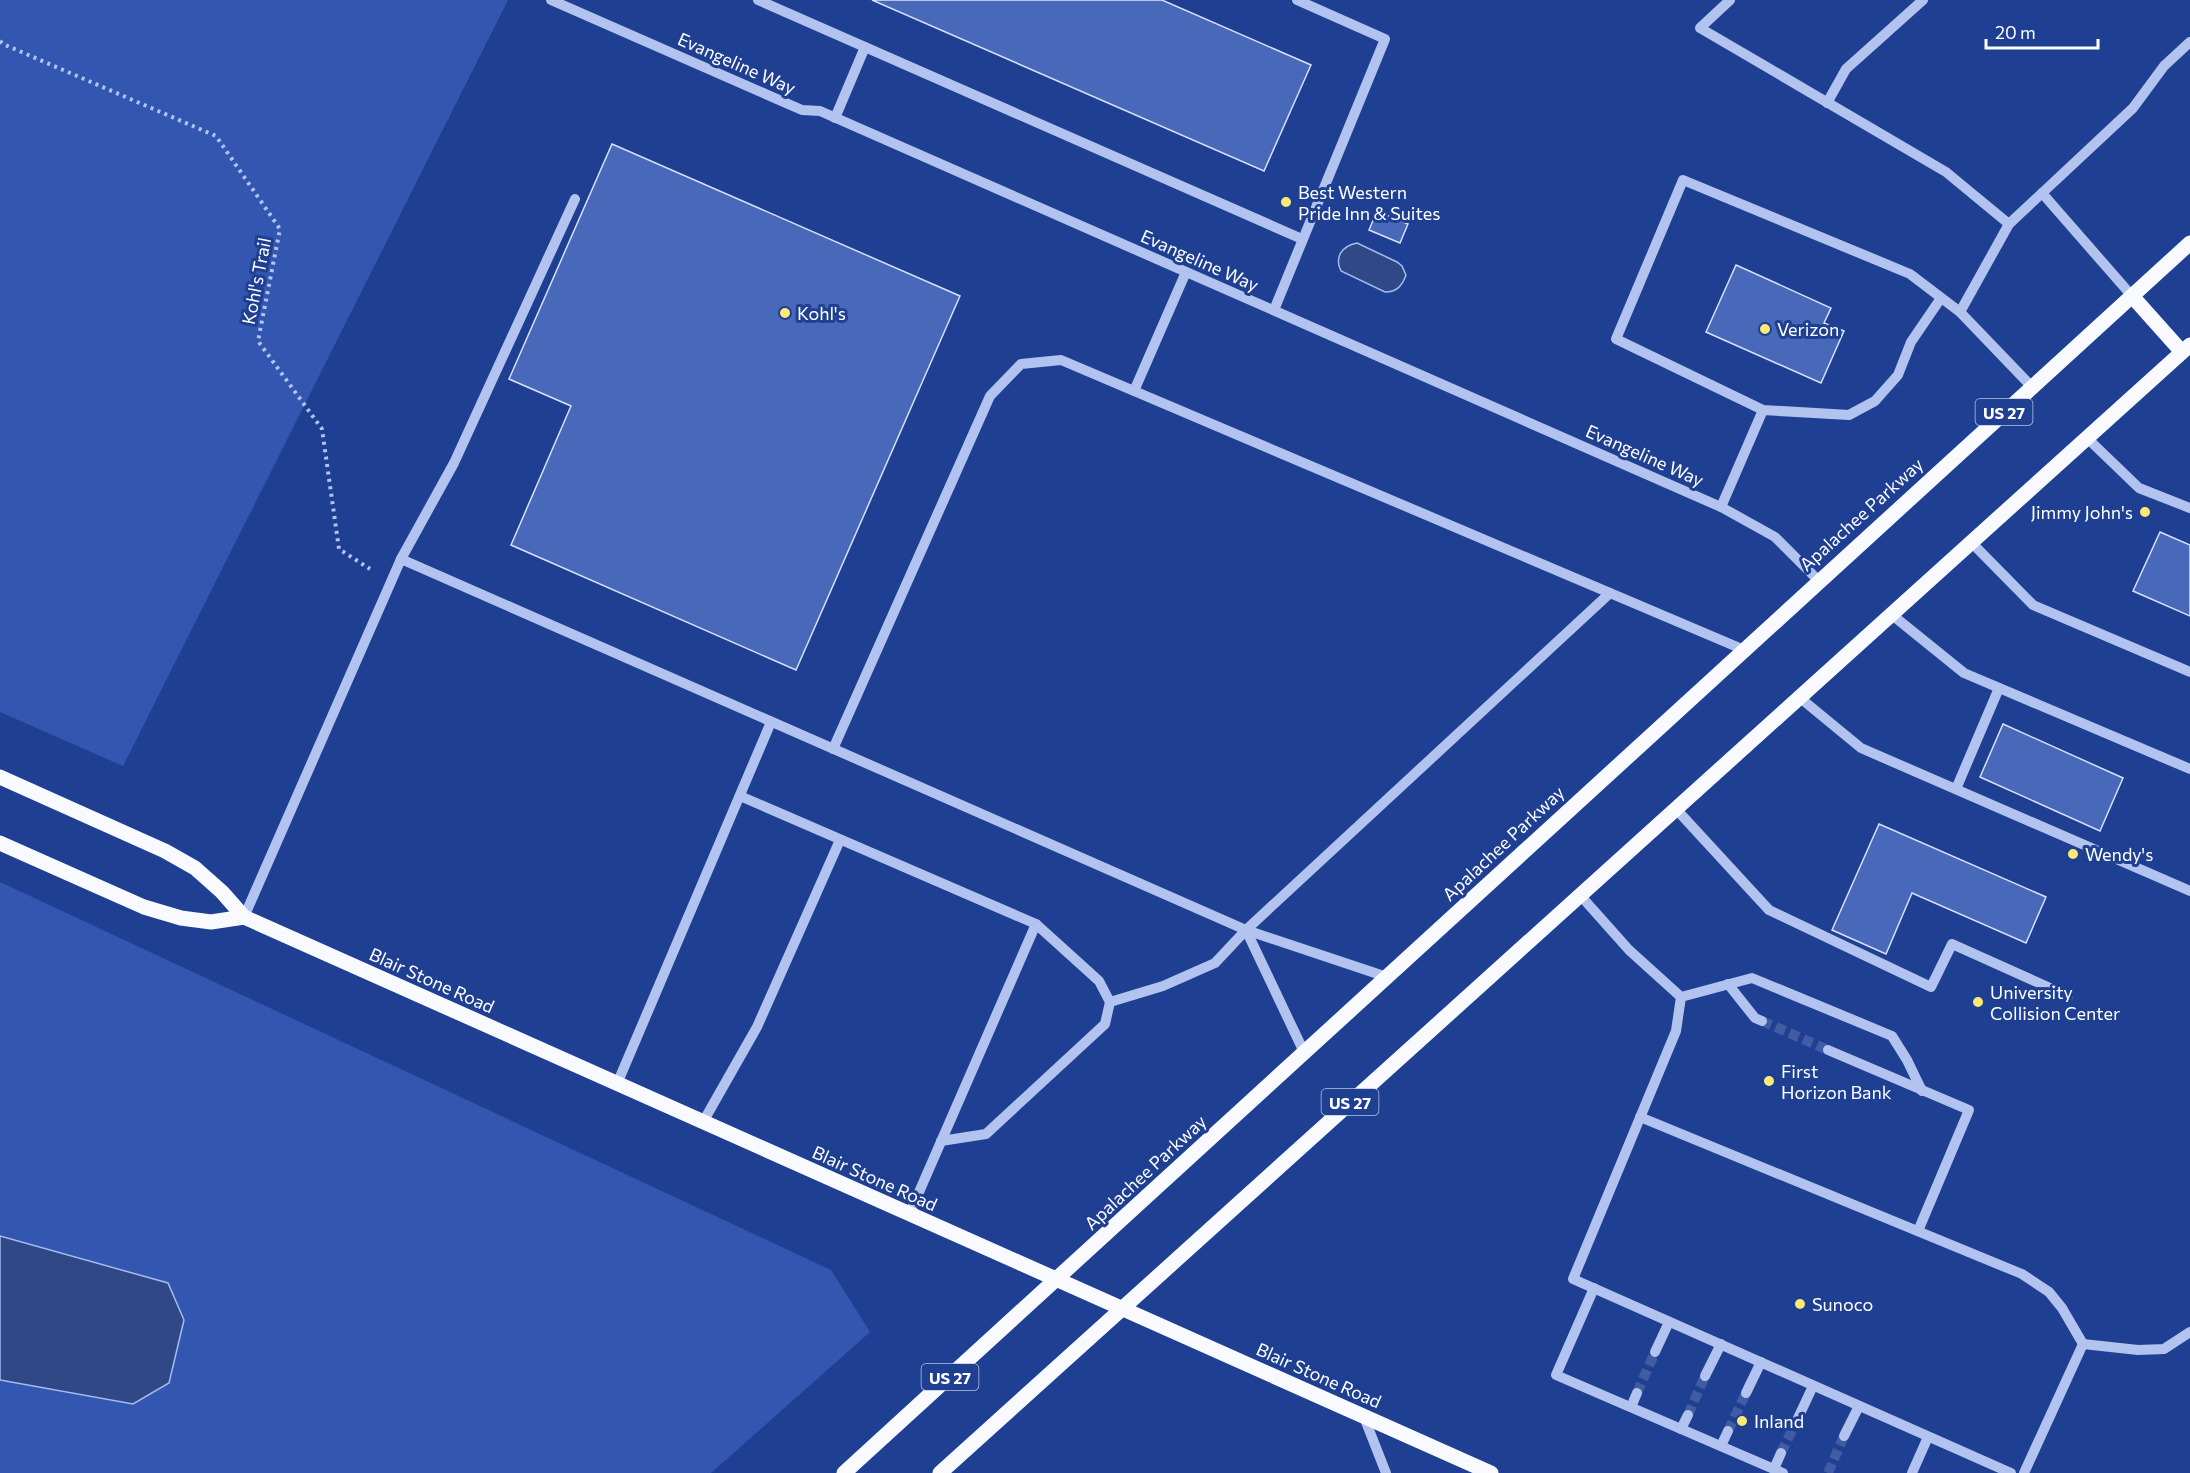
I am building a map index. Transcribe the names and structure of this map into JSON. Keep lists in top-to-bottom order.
{
  "streets": {
    "main road": ["US 27", "Apalachee Parkway", "Blair Stone Road"],
    "street": ["Evangeline Way"],
    "path": ["Kohl's Trail"]
  },
  "crossings": [
    ["Evangeline Way", "Apalachee Parkway"],
    ["US 27", "Blair Stone Road"],
    ["Apalachee Parkway", "Blair Stone Road"]
  ],
  "places": [
    "Best Western Pride Inn & Suites",
    "Kohl's",
    "Verizon",
    "Jimmy John's",
    "Wendy's",
    "University Collision Center",
    "First Horizon Bank",
    "Sunoco",
    "Inland"
  ],
  "scale_bar": "20 m"
}
